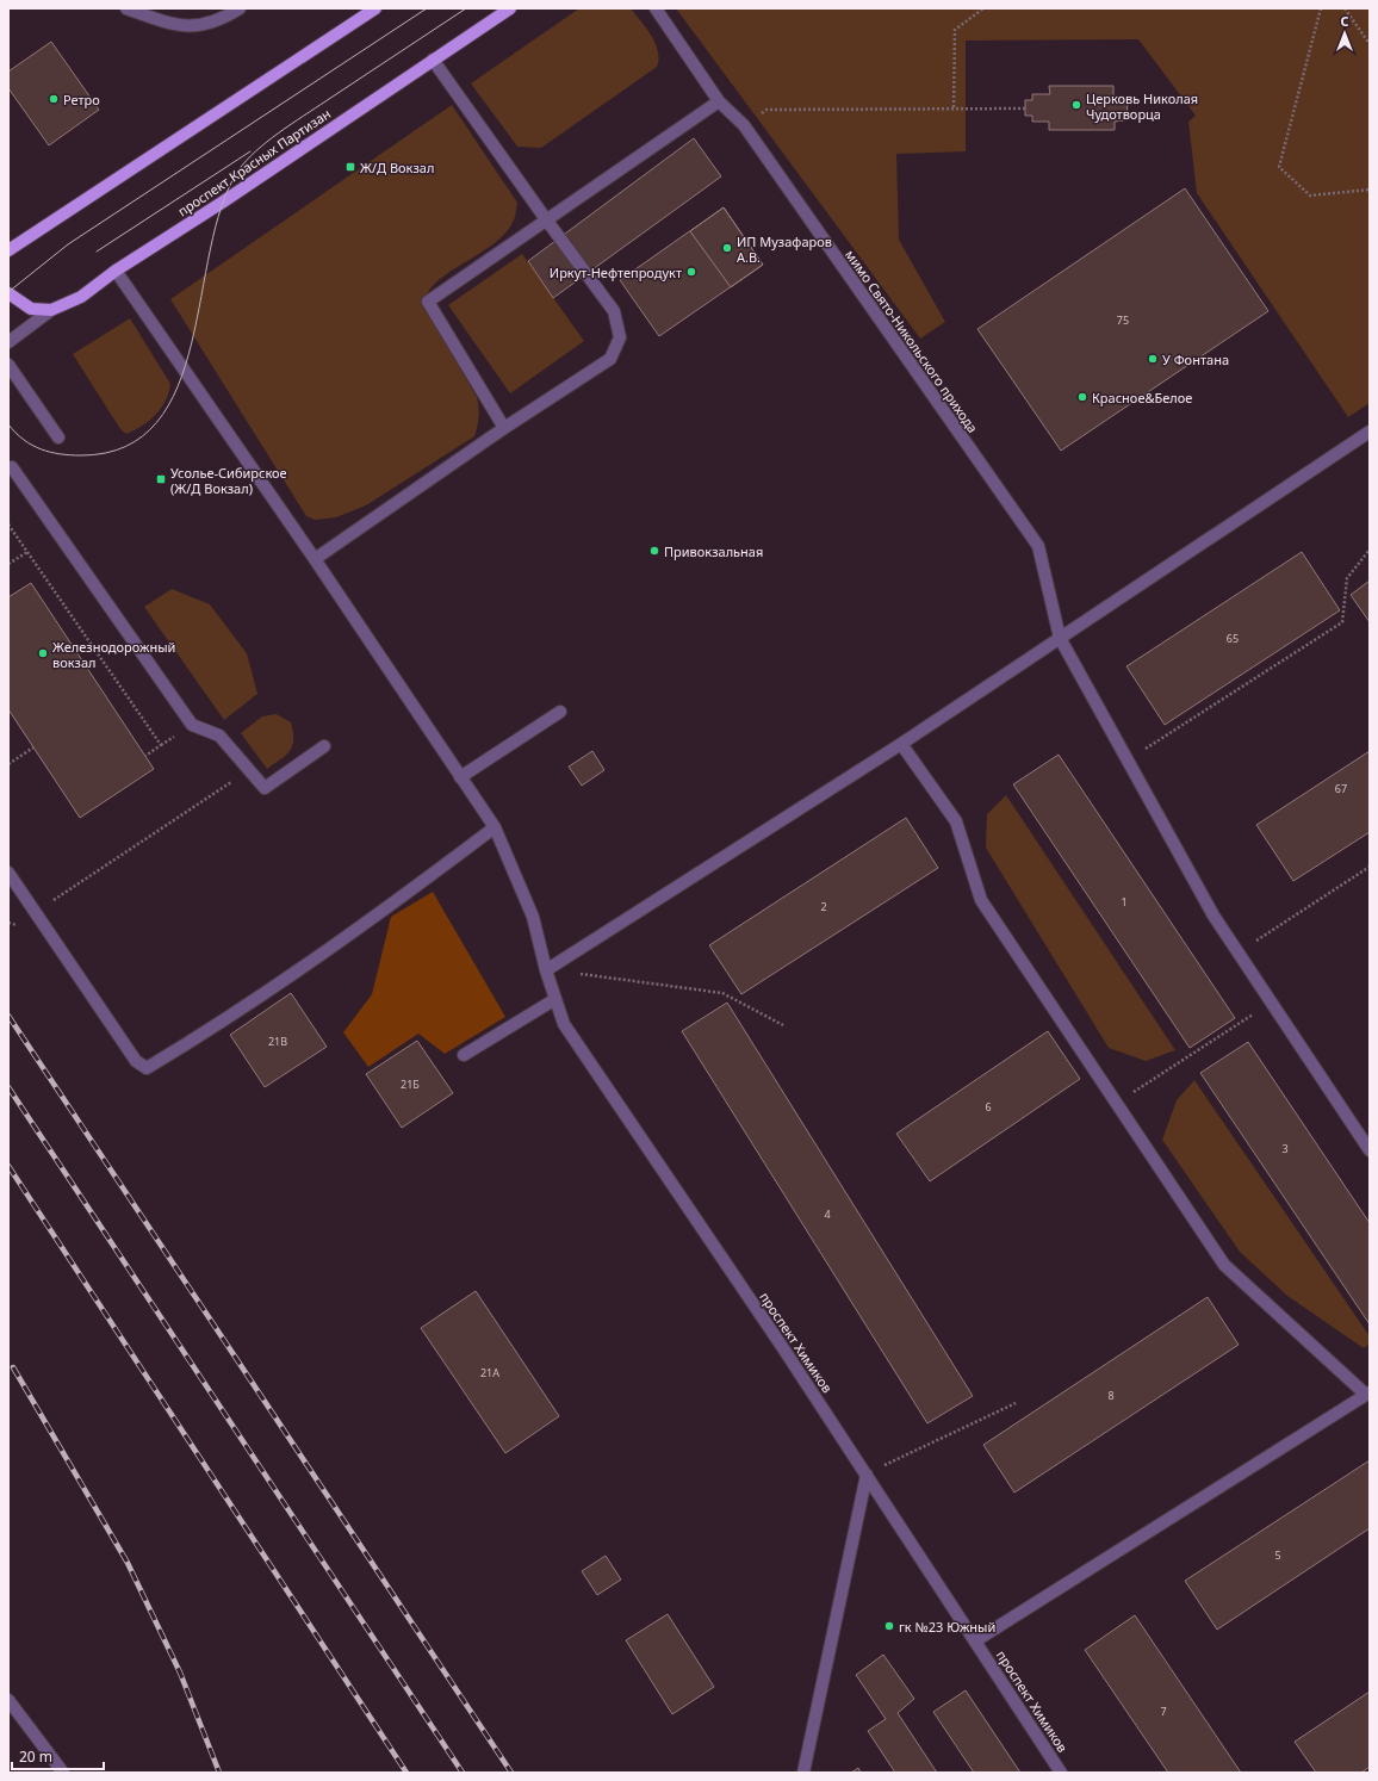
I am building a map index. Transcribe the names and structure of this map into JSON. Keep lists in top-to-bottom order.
{
  "streets": {
    "main road": ["проспект Красных Партизан"],
    "street": ["мимо Свято-Никольского прихода", "проспект Химиков"]
  },
  "crossings": [
    ["проспект Красных Партизан", "проспект Химиков"]
  ],
  "places": {
    "other": [
      "Ретро",
      "Церковь Николая Чудотворца",
      "ИП Музафаров А.В.",
      "Иркут-Нефтепродукт",
      "У Фонтана",
      "Красное&Белое",
      "Привокзальная",
      "Железнодорожный вокзал",
      "гк №23 Южный"
    ],
    "transit": ["Ж/Д Вокзал", "Усолье-Сибирское (Ж/Д Вокзал)"]
  },
  "house_numbers": [
    "75",
    "65",
    "67",
    "1",
    "2",
    "21В",
    "21Б",
    "6",
    "3",
    "4",
    "21А",
    "8",
    "5",
    "7"
  ],
  "scale_bar": "20 m",
  "north": "top"
}
